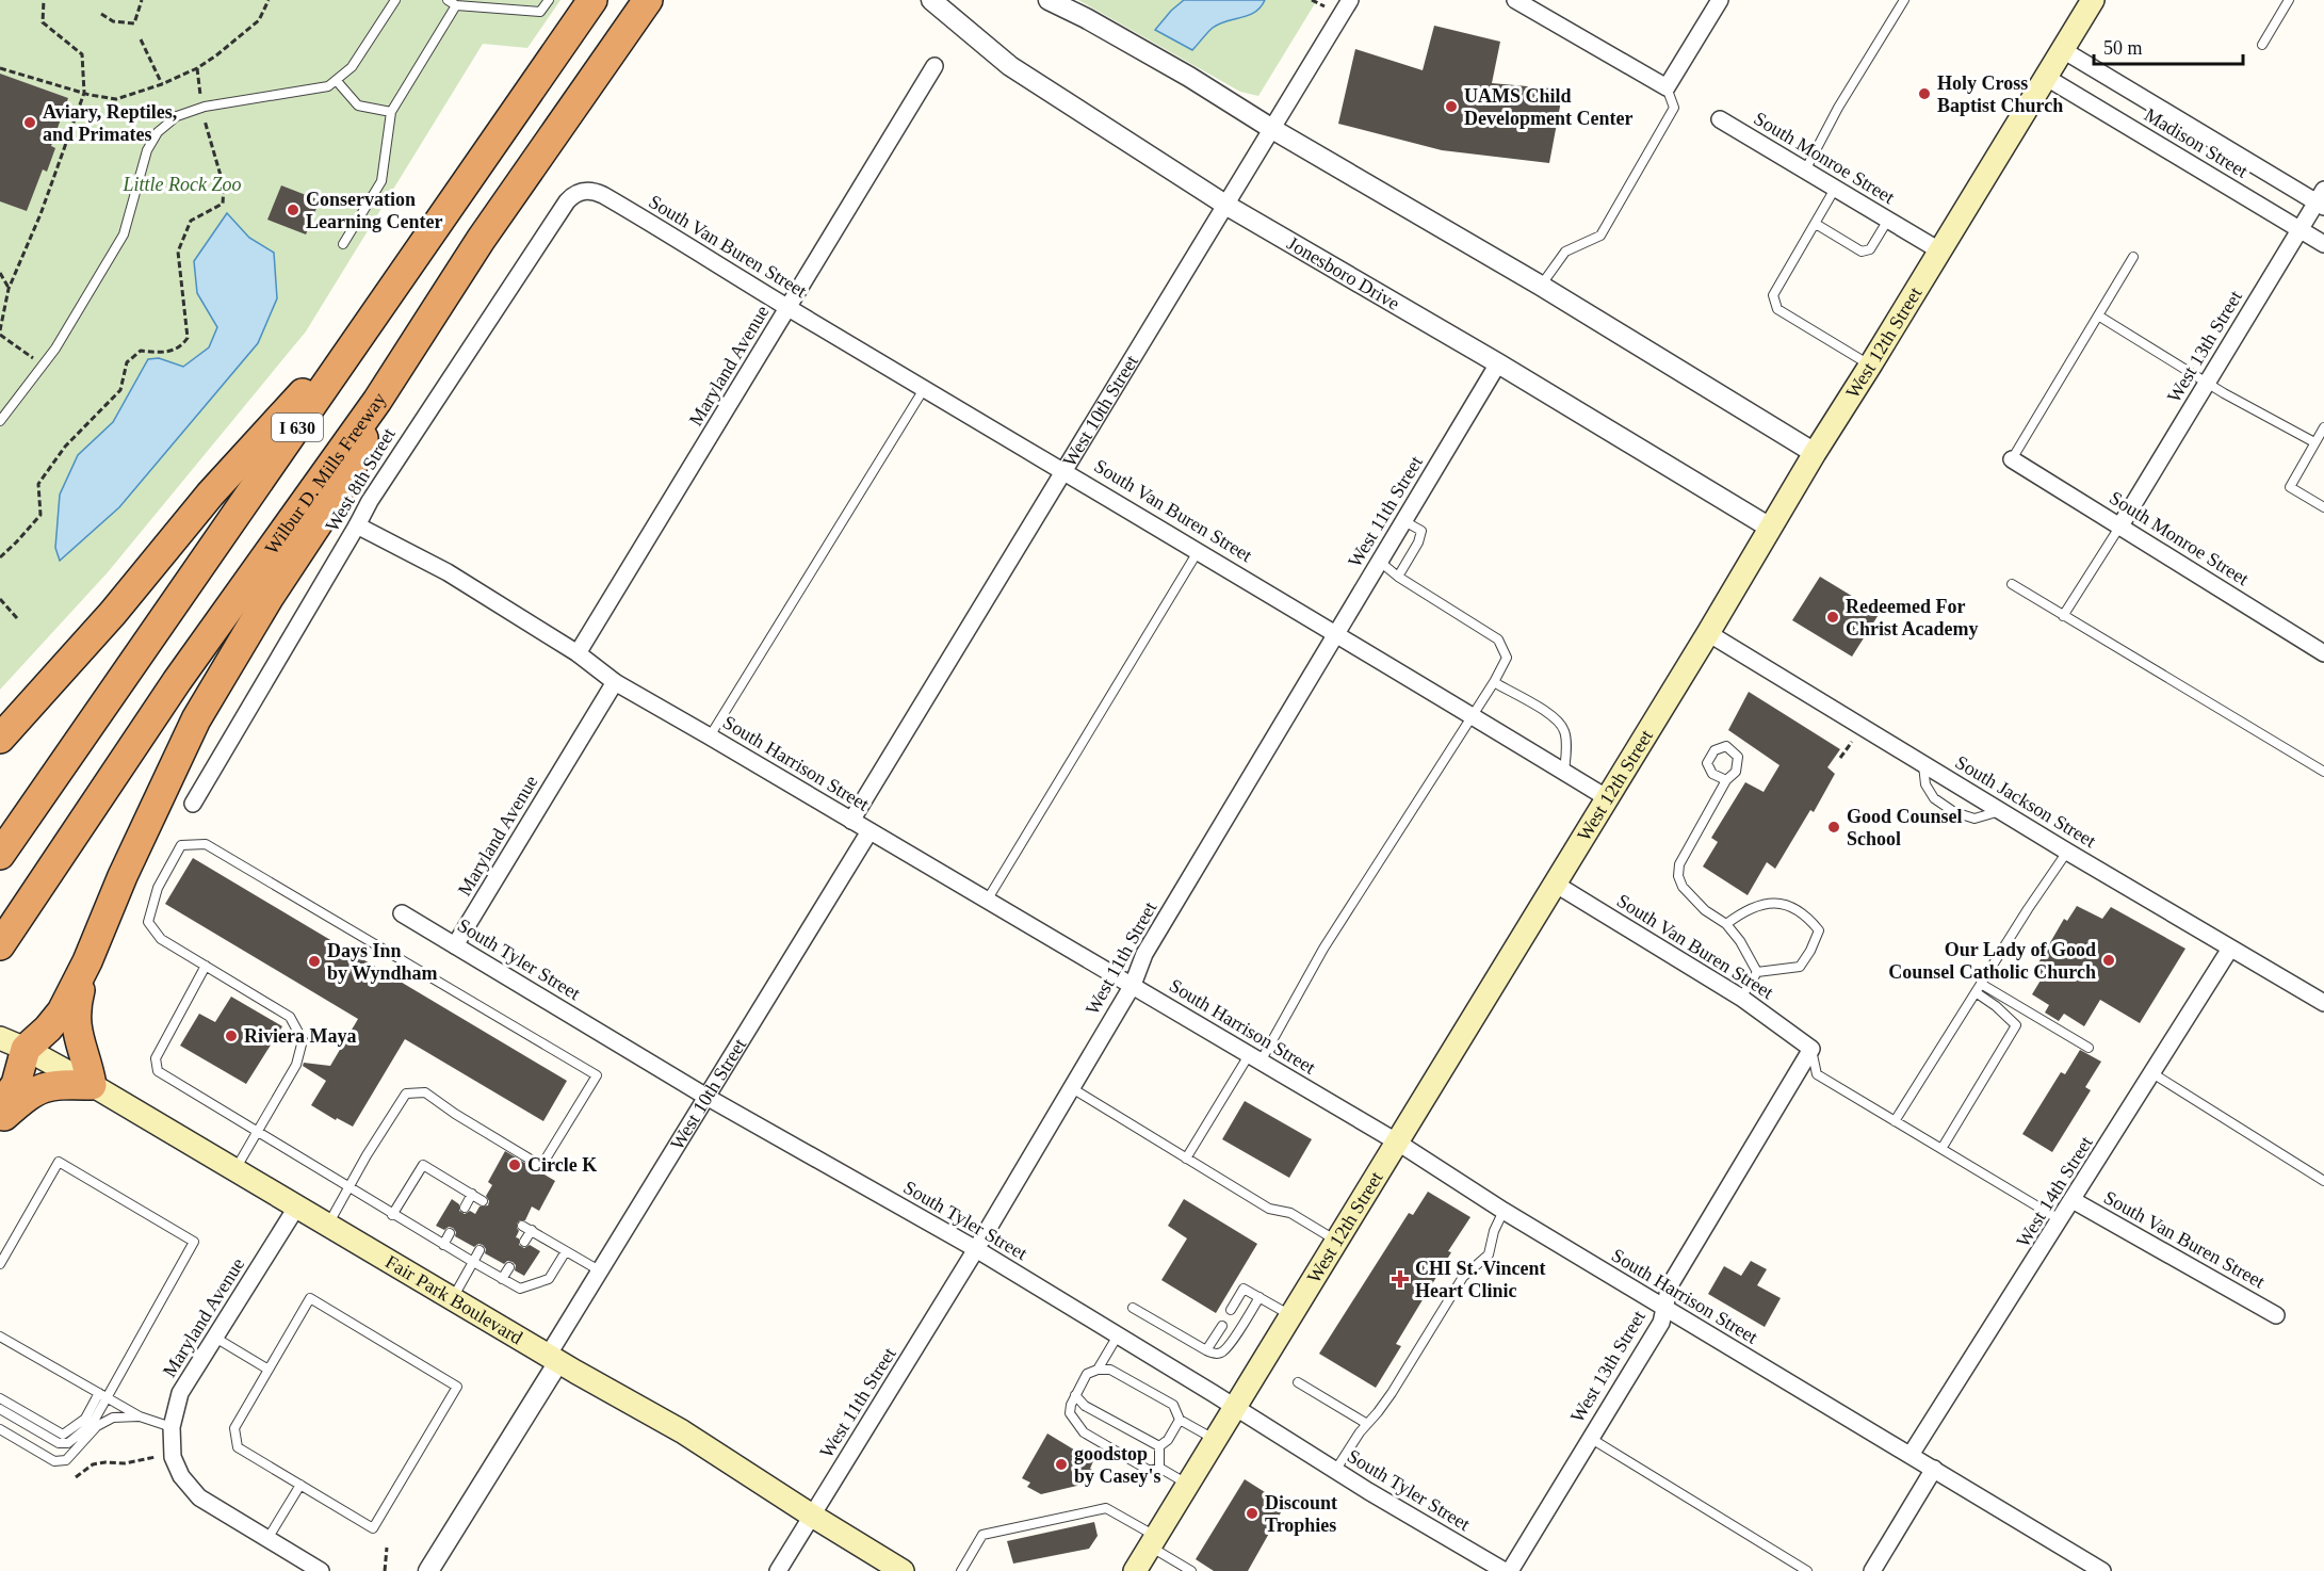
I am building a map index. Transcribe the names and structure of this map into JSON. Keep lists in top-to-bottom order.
{
  "streets": {
    "highway": ["I 630", "Wilbur D. Mills Freeway"],
    "main road": ["West 12th Street", "Fair Park Boulevard"],
    "street": [
      "Madison Street",
      "South Monroe Street",
      "South Van Buren Street",
      "Jonesboro Drive",
      "West 13th Street",
      "Maryland Avenue",
      "West 10th Street",
      "West 8th Street",
      "West 11th Street",
      "South Harrison Street",
      "South Jackson Street",
      "South Tyler Street",
      "West 14th Street"
    ]
  },
  "crossings": [
    ["Madison Street", "West 12th Street"],
    ["Madison Street", "West 13th Street"],
    ["South Monroe Street", "West 12th Street"],
    ["South Monroe Street", "West 13th Street"],
    ["South Van Buren Street", "West 12th Street"],
    ["South Van Buren Street", "West 13th Street"],
    ["South Van Buren Street", "Maryland Avenue"],
    ["South Van Buren Street", "West 10th Street"],
    ["South Van Buren Street", "West 8th Street"],
    ["South Van Buren Street", "West 11th Street"],
    ["South Van Buren Street", "West 14th Street"],
    ["Jonesboro Drive", "West 12th Street"],
    ["Jonesboro Drive", "West 10th Street"],
    ["Jonesboro Drive", "West 11th Street"],
    ["West 12th Street", "South Harrison Street"],
    ["West 12th Street", "South Jackson Street"],
    ["West 12th Street", "South Tyler Street"],
    ["West 13th Street", "South Harrison Street"],
    ["Maryland Avenue", "South Harrison Street"],
    ["Maryland Avenue", "South Tyler Street"],
    ["Maryland Avenue", "Fair Park Boulevard"],
    ["West 10th Street", "South Harrison Street"],
    ["West 10th Street", "South Tyler Street"],
    ["West 10th Street", "Fair Park Boulevard"],
    ["West 8th Street", "South Harrison Street"],
    ["West 11th Street", "South Harrison Street"],
    ["West 11th Street", "South Tyler Street"],
    ["West 11th Street", "Fair Park Boulevard"],
    ["South Harrison Street", "West 14th Street"],
    ["South Jackson Street", "West 14th Street"]
  ],
  "parks": ["Little Rock Zoo"],
  "places": {
    "other": [
      "Holy Cross Baptist Church",
      "UAMS Child Development Center",
      "Aviary, Reptiles, and Primates",
      "Conservation Learning Center",
      "Redeemed For Christ Academy",
      "Good Counsel School",
      "Our Lady of Good Counsel Catholic Church",
      "Days Inn by Wyndham",
      "Riviera Maya",
      "Circle K",
      "goodstop by Casey's",
      "Discount Trophies"
    ],
    "health": ["CHI St. Vincent Heart Clinic"]
  },
  "scale_bar": "50 m"
}
